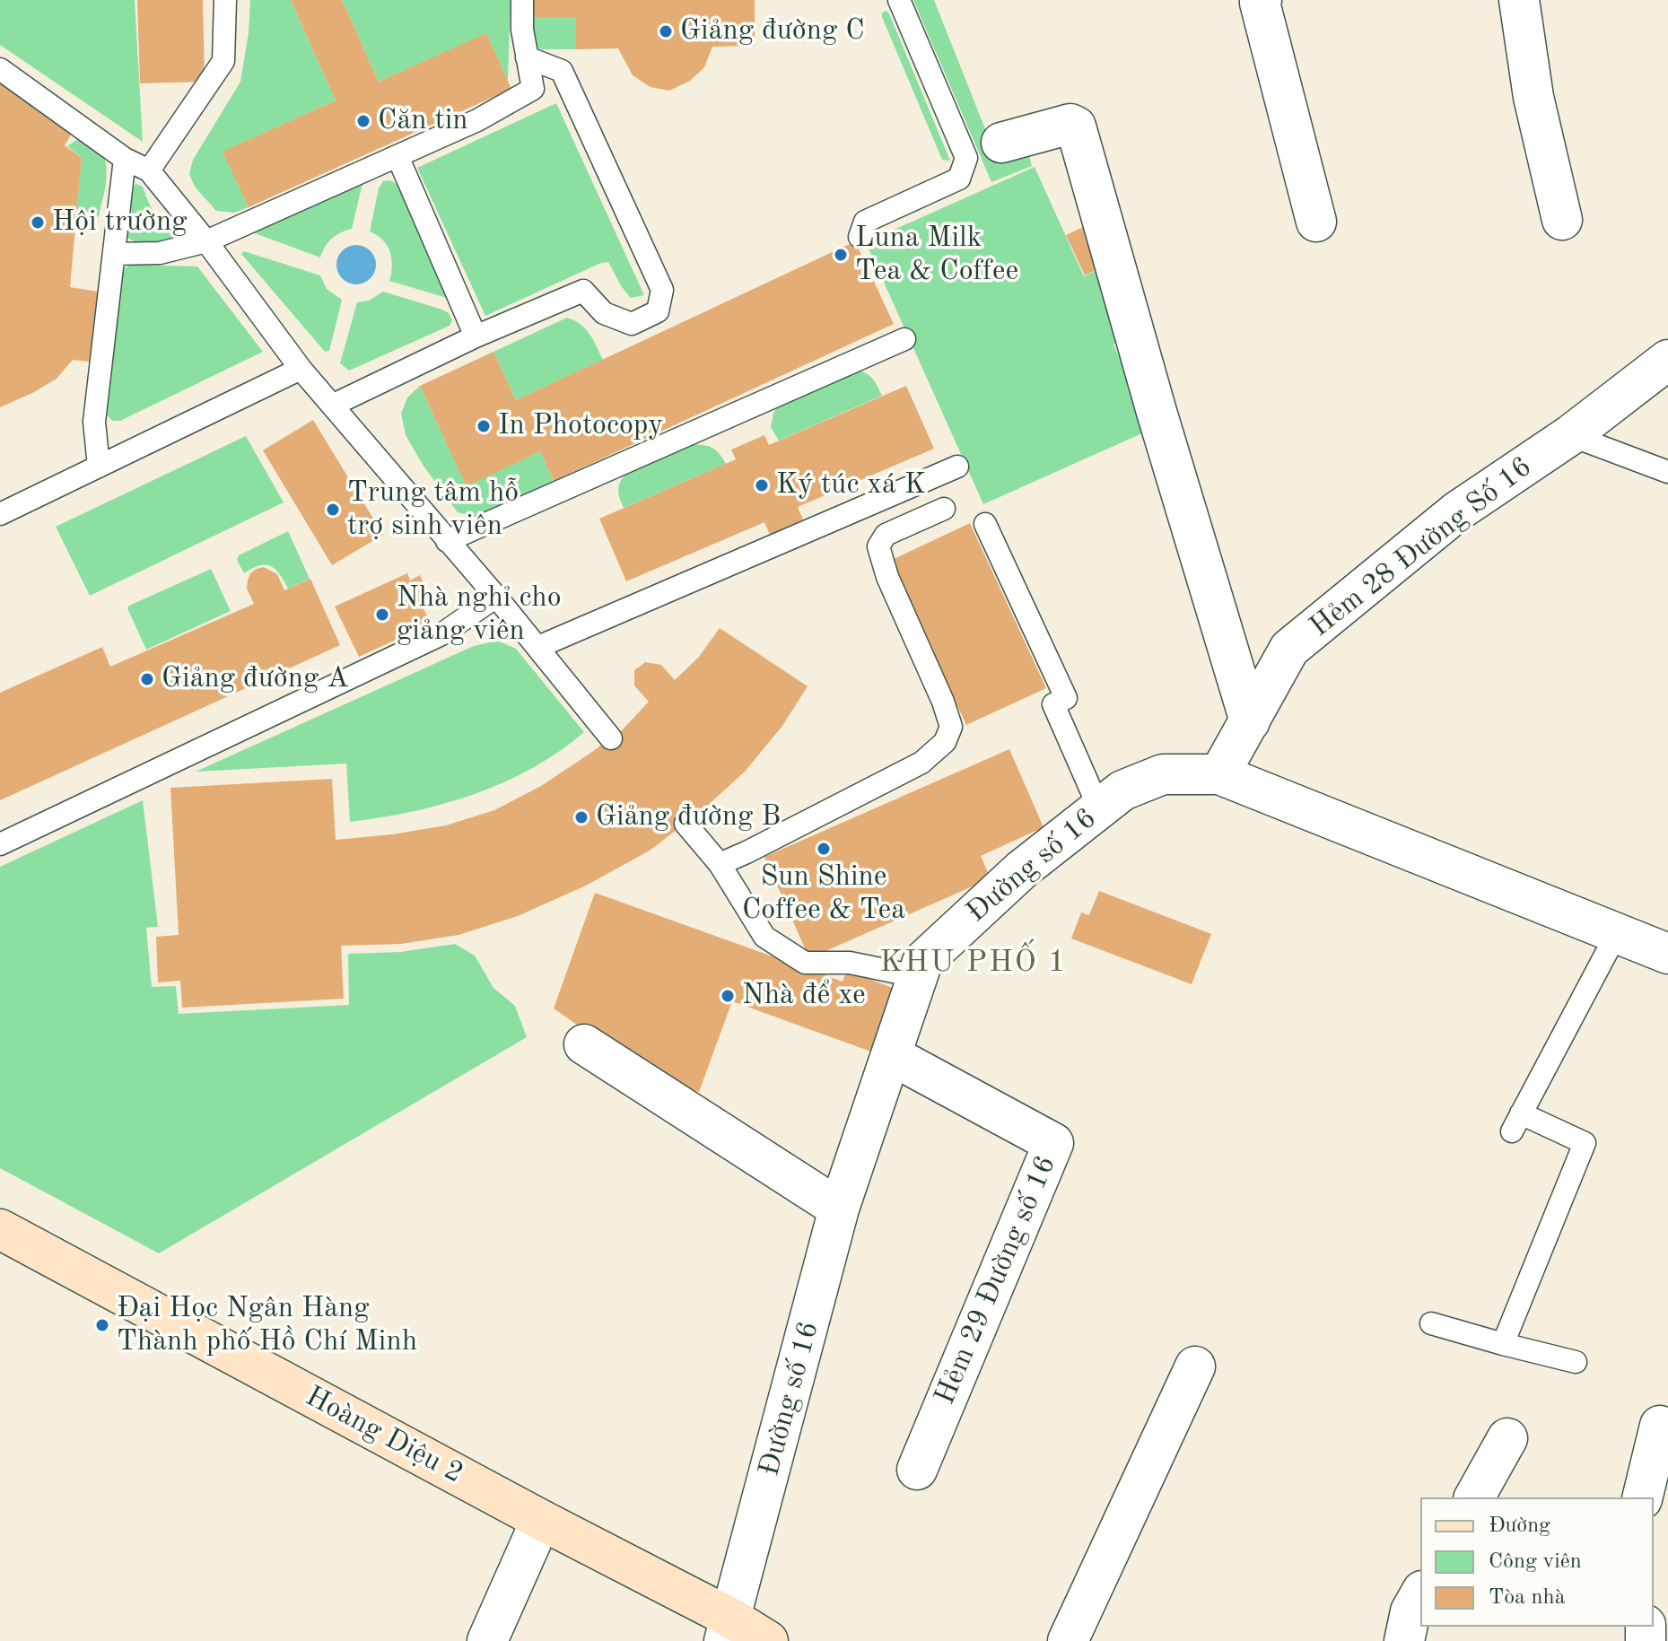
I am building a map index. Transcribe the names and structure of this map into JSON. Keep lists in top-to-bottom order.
{
  "streets": {
    "street": [
      "Hẻm 28 Đường Số 16",
      "Đường số 16",
      "Hẻm 29 Đường số 16",
      "Hoàng Diệu 2"
    ]
  },
  "crossings": [
    ["Hẻm 28 Đường Số 16", "Đường số 16"],
    ["Đường số 16", "Hẻm 29 Đường số 16"],
    ["Đường số 16", "Hoàng Diệu 2"]
  ],
  "districts": ["KHU PHỐ 1"],
  "places": [
    "Giảng đường C",
    "Căn tin",
    "Hội trường",
    "Luna Milk Tea & Coffee",
    "In Photocopy",
    "Ký túc xá K",
    "Trung tâm hỗ trợ sinh viên",
    "Nhà nghỉ cho giảng viên",
    "Giảng đường A",
    "Giảng đường B",
    "Sun Shine Coffee & Tea",
    "Nhà để xe",
    "Đại Học Ngân Hàng Thành phố Hồ Chí Minh"
  ],
  "legend": ["Đường", "Công viên", "Tòa nhà"]
}
